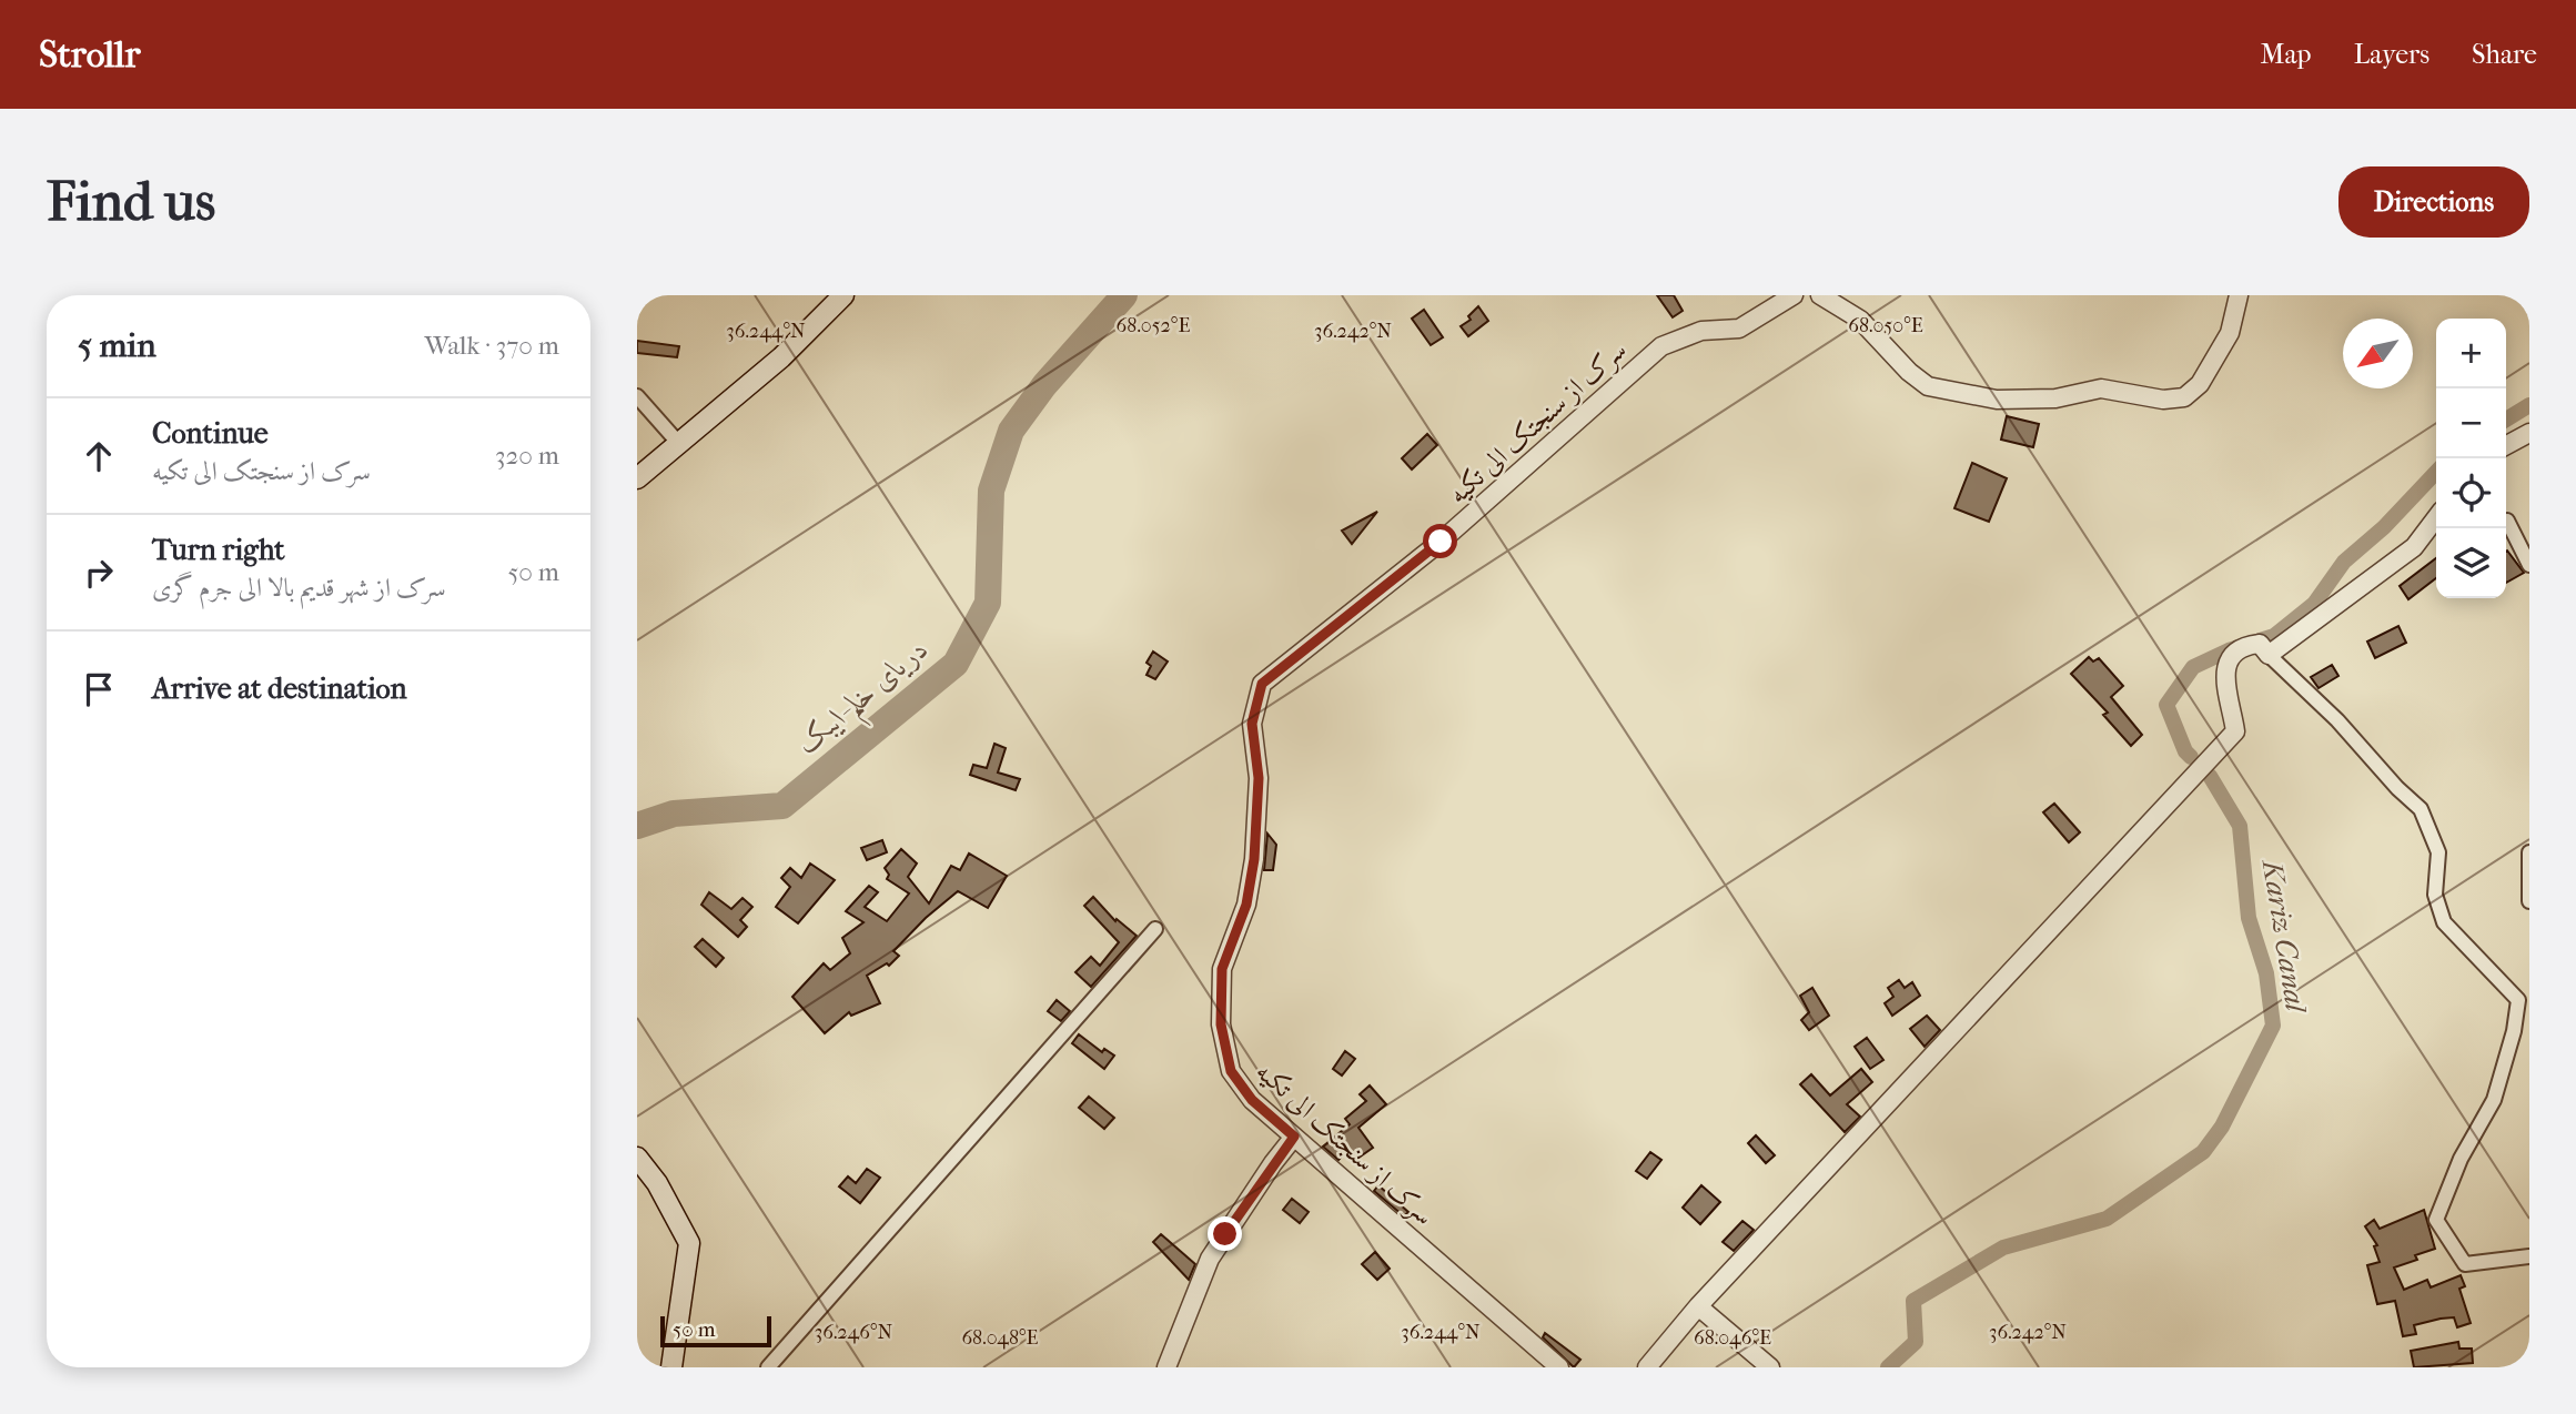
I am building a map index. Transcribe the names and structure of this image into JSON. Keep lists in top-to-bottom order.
{
  "streets": {
    "street": ["سرک از سنجتک الی تکیه"]
  },
  "water": ["دریای خلم-ایبک", "Kariz Canal"],
  "scale_bar": "50 m",
  "north": "bottom left",
  "page": {
    "header": "Strollr",
    "nav": ["Map", "Layers", "Share"],
    "buttons": "Directions",
    "title": "Find us",
    "heading": ["5 min", "Walk · 370 m"],
    "map_buttons": ["+", "−"],
    "list": [
      ["Continue", "سرک از سنجتک الی تکیه", "320 m"],
      ["Turn right", "سرک از شهر قدیم بالا الی جرم گری", "50 m"],
      "Arrive at destination"
    ],
    "scale": "50 m"
  },
  "coordinates": [
    "68.052°E",
    "68.050°E",
    "36.244°N",
    "36.242°N",
    "36.246°N",
    "68.048°E",
    "68.046°E"
  ]
}
